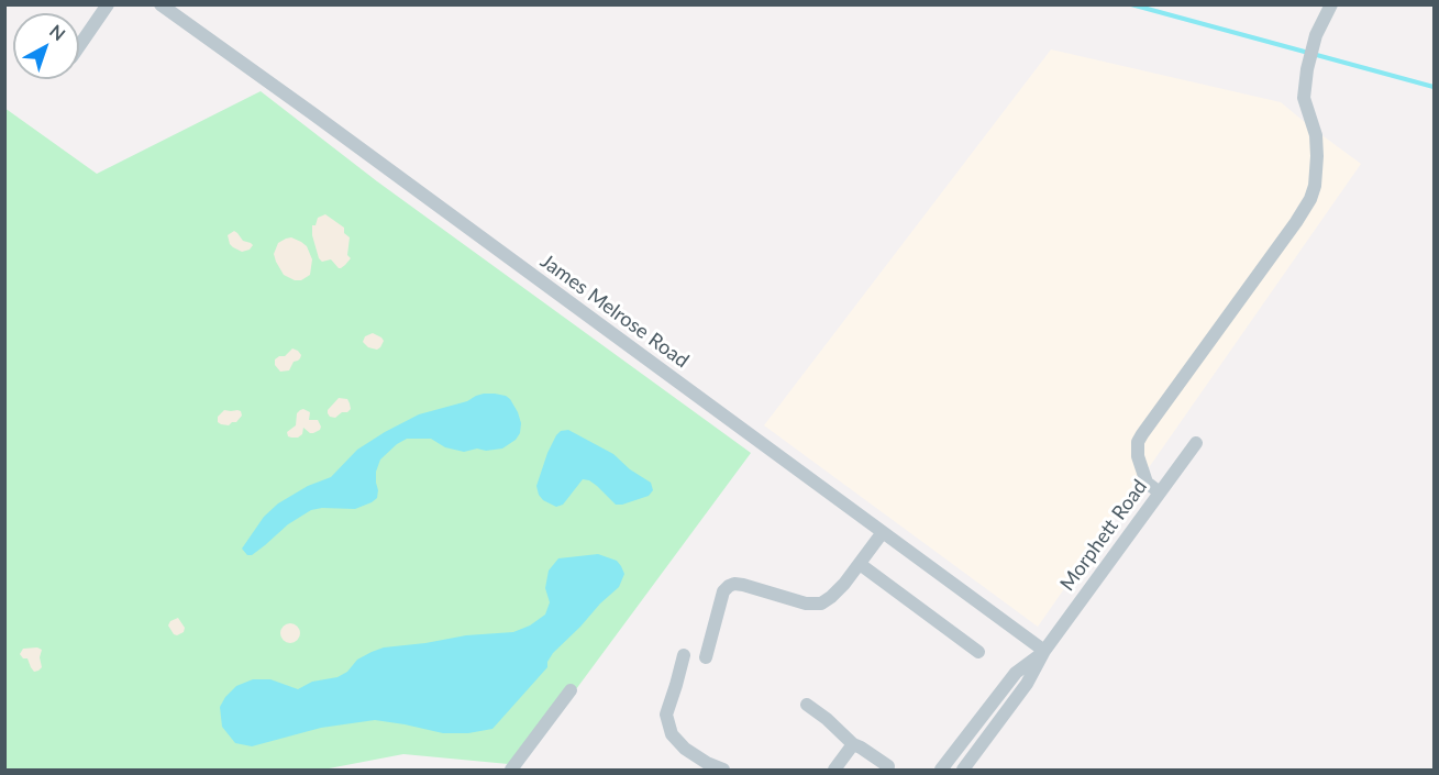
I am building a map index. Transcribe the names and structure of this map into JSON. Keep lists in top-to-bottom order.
{
  "streets": {
    "street": ["James Melrose Road", "Morphett Road"]
  },
  "crossings": [
    ["James Melrose Road", "Morphett Road"]
  ],
  "north": "top right"
}
